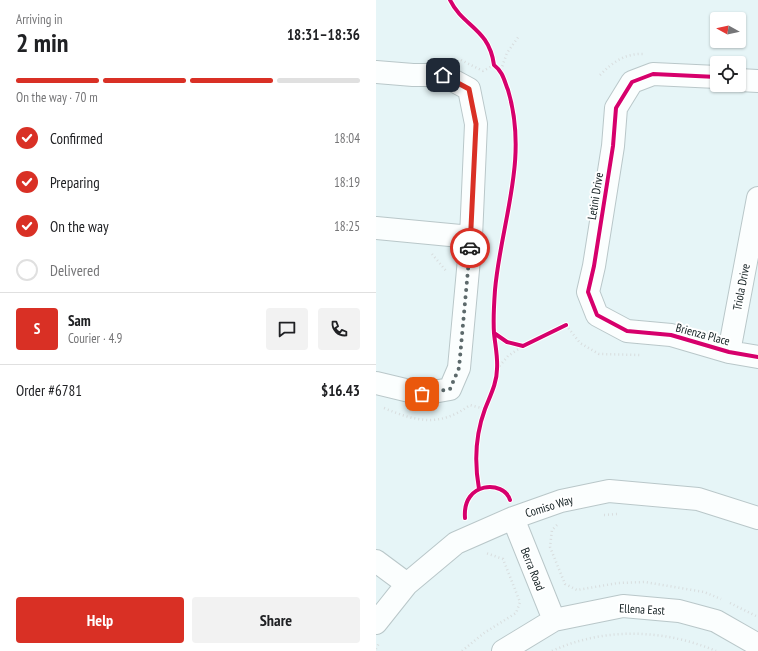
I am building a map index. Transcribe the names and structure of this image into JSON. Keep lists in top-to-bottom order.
{
  "streets": {
    "street": [
      "Letini Drive",
      "Triola Drive",
      "Brienza Place",
      "Comiso Way",
      "Berra Road",
      "Ellena East"
    ]
  },
  "crossings": [
    ["Letini Drive", "Brienza Place"],
    ["Triola Drive", "Brienza Place"],
    ["Comiso Way", "Berra Road"],
    ["Berra Road", "Ellena East"]
  ],
  "north": "left",
  "page": {
    "heading": ["2 min", "Arriving in", "18:31–18:36"],
    "panel": [
      "Sam",
      "Courier · 4.9",
      "Order #6781",
      "$16.43"
    ],
    "bar": "On the way · 70 m",
    "list": [
      ["Confirmed", "18:04"],
      ["Preparing", "18:19"],
      ["On the way", "18:25"],
      "Delivered"
    ],
    "round": "S",
    "buttons": ["Help", "Share"]
  }
}
